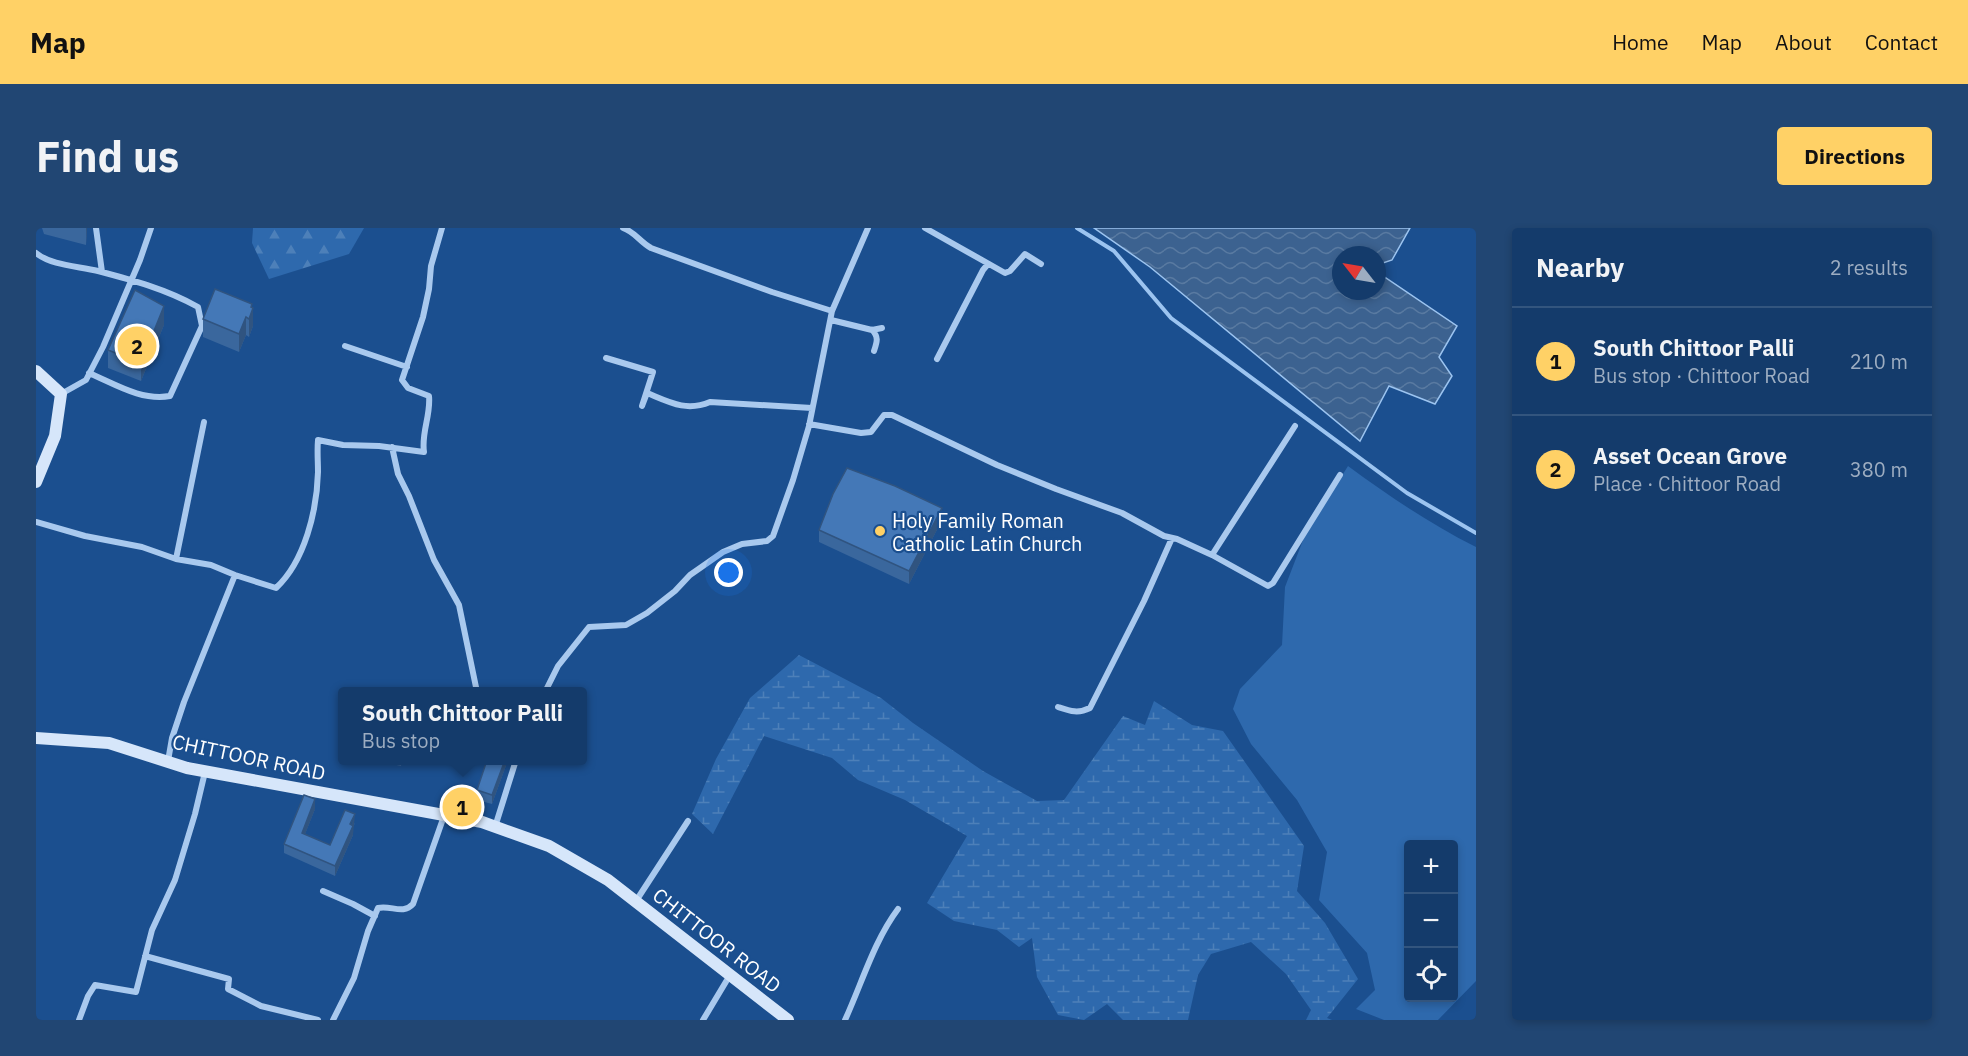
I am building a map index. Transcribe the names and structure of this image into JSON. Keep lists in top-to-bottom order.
{
  "streets": {
    "main road": ["CHITTOOR ROAD"]
  },
  "places": ["Holy Family Roman Catholic Latin Church"],
  "north": "top left",
  "page": {
    "header": "Map",
    "nav": [
      "Home",
      "Map",
      "About",
      "Contact"
    ],
    "buttons": "Directions",
    "title": "Find us",
    "heading": ["Nearby", "2 results"],
    "list": [
      {
        "mark": "1",
        "name": "South Chittoor Palli",
        "note": "Bus stop · Chittoor Road",
        "value": "210 m"
      },
      {
        "mark": "2",
        "name": "Asset Ocean Grove",
        "note": "Place · Chittoor Road",
        "value": "380 m"
      }
    ],
    "pins": ["2", "1"],
    "popup": ["South Chittoor Palli", "Bus stop"],
    "map_buttons": ["+", "−"]
  }
}
